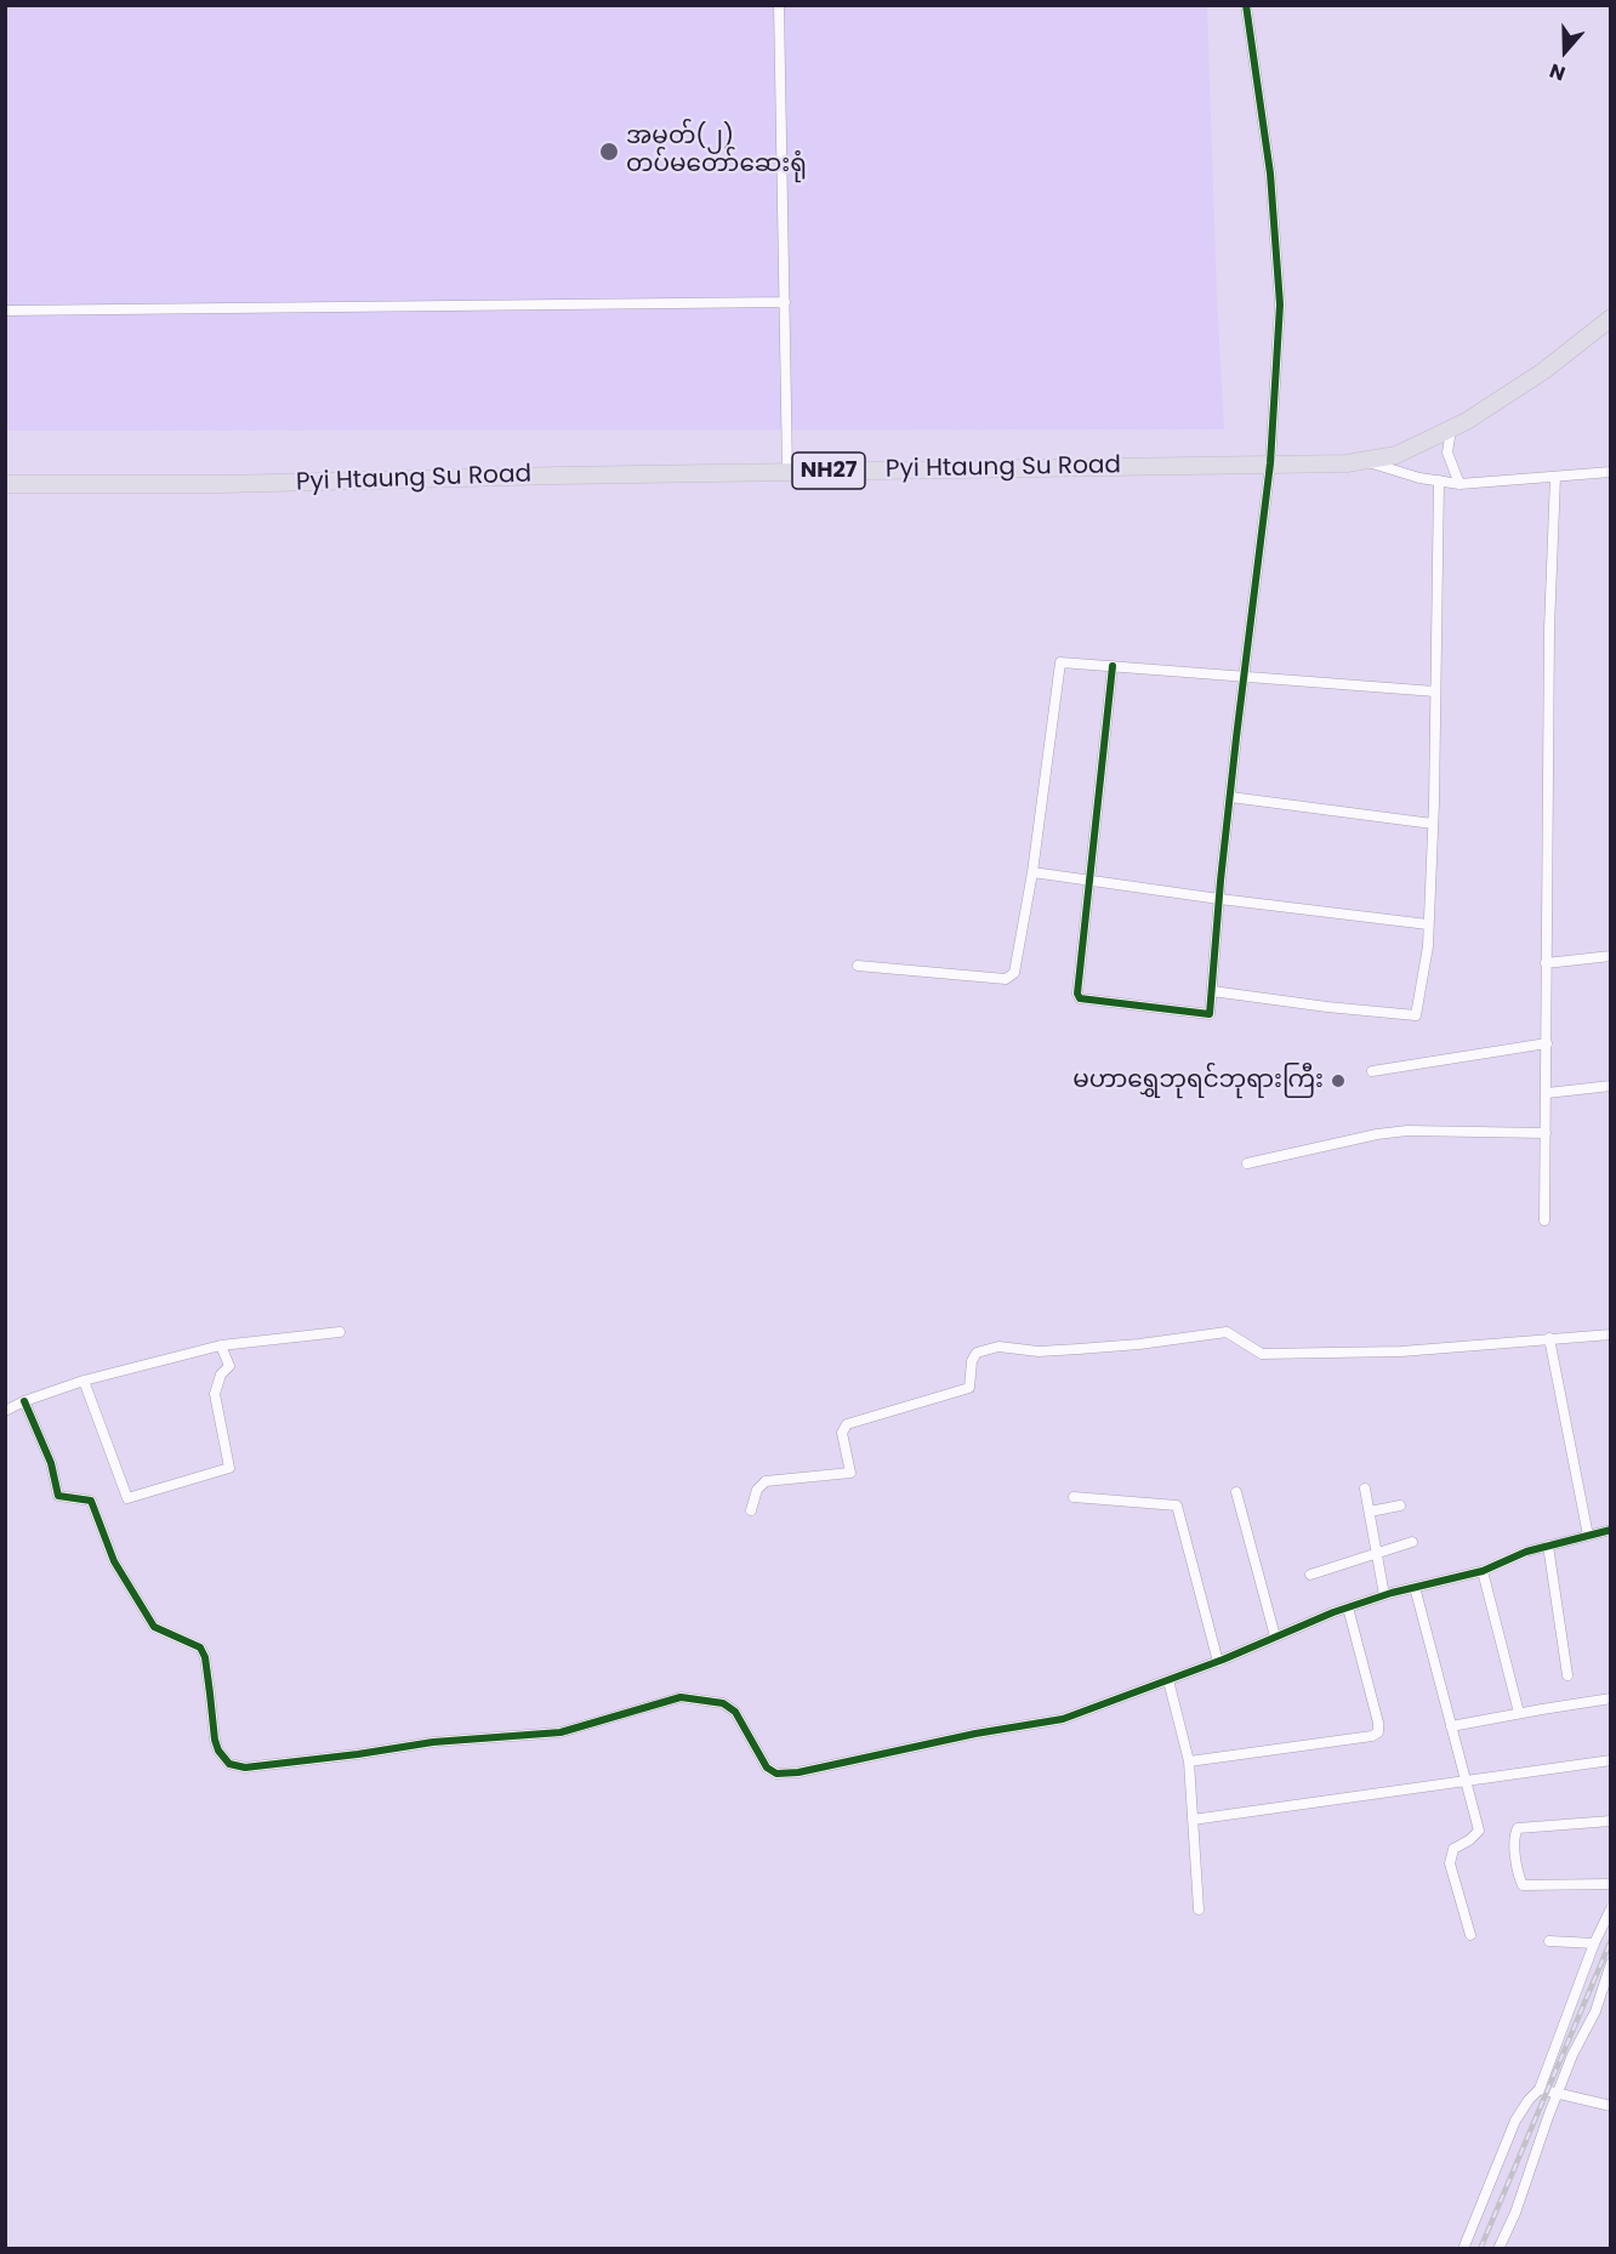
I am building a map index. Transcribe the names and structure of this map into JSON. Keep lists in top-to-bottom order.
{
  "streets": {
    "highway": ["Pyi Htaung Su Road", "NH27"]
  },
  "places": ["အမှတ်(၂) တပ်မတော်ဆေးရုံ", "မဟာရွှေဘုရင်ဘုရားကြီး"],
  "north": "bottom"
}
